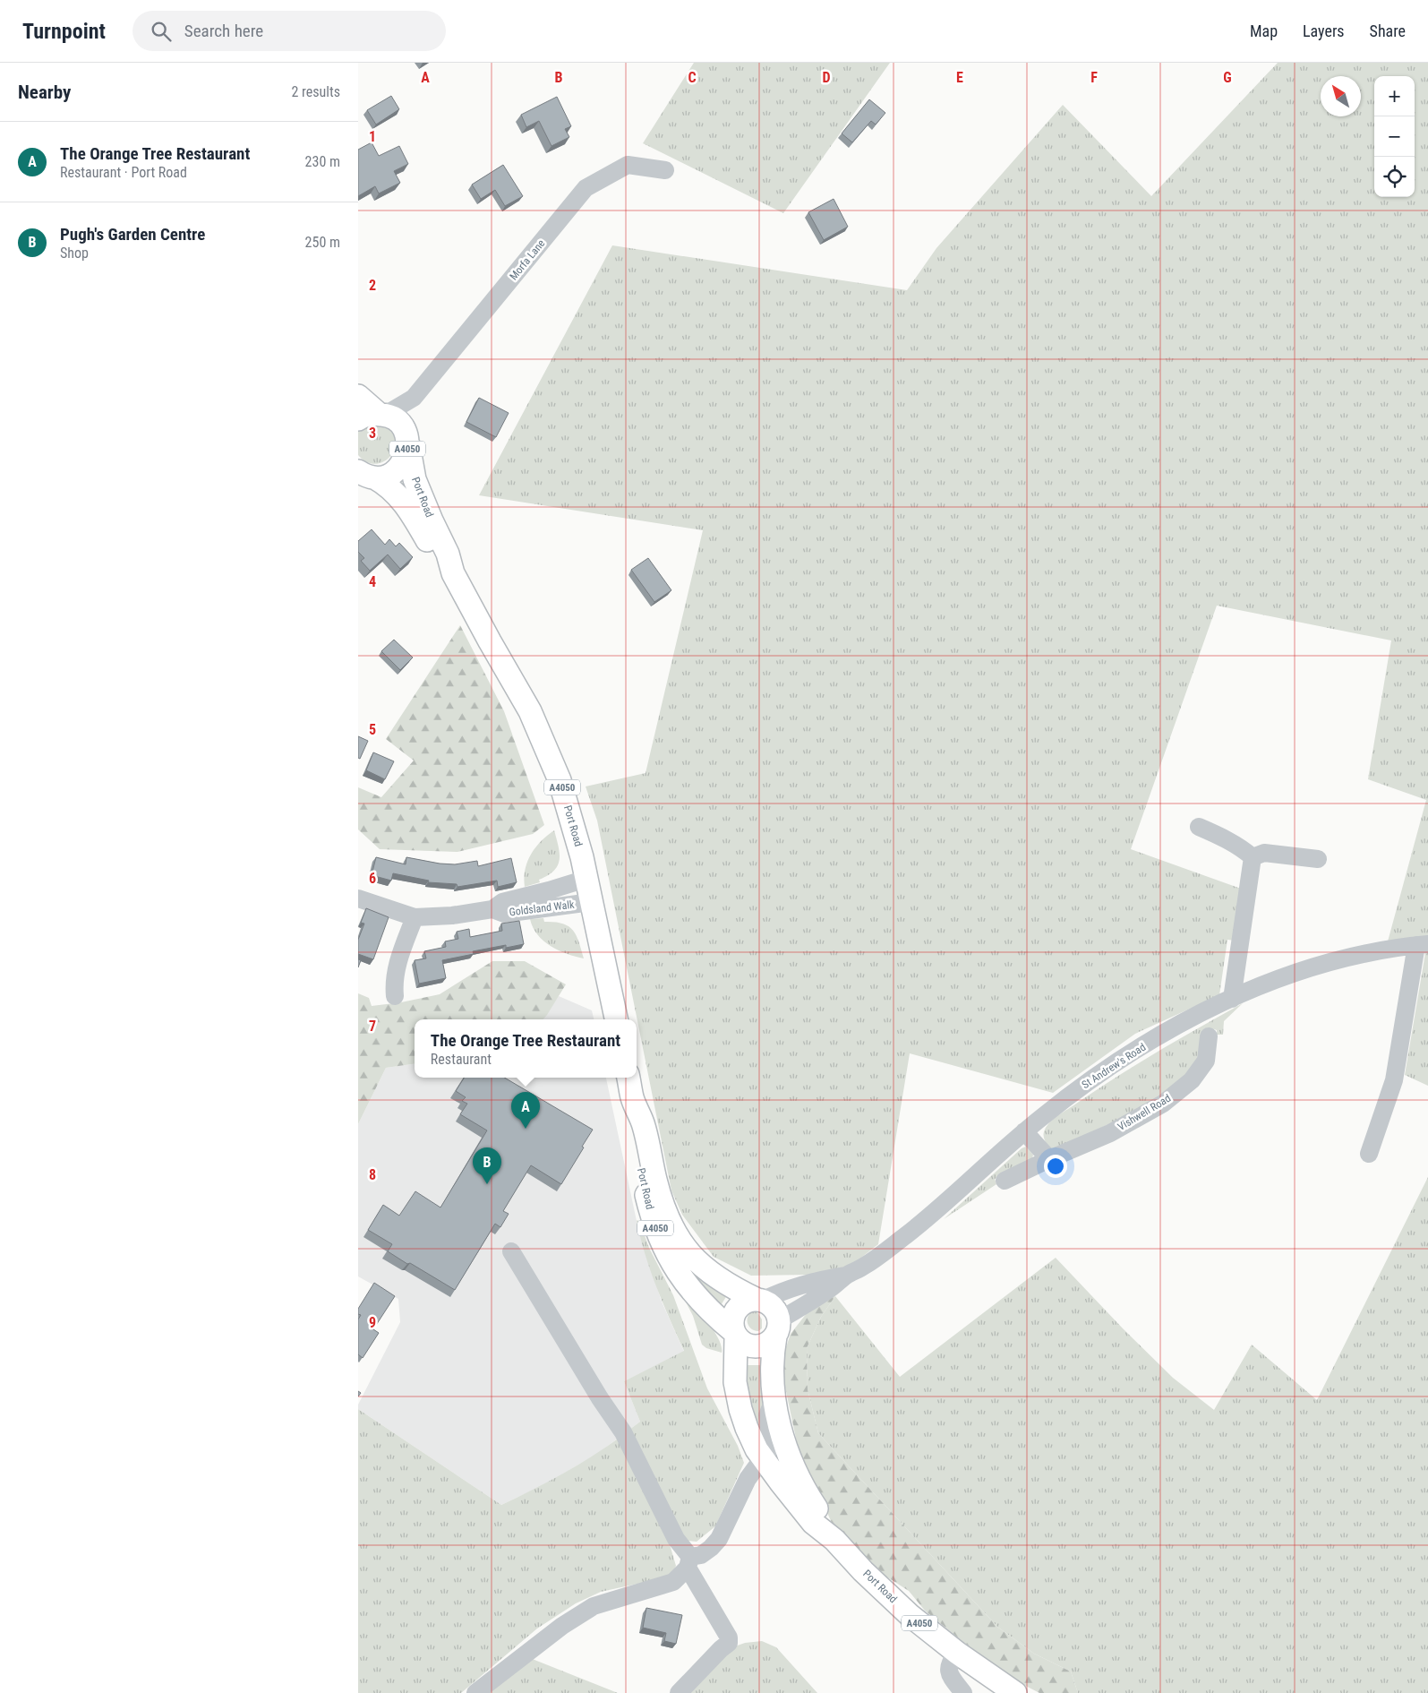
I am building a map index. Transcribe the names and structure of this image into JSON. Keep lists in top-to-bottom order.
{
  "streets": {
    "main road": ["A4050", "Port Road"],
    "street": [
      "Morfa Lane",
      "Goldsland Walk",
      "St Andrew's Road",
      "Vishwell Road"
    ]
  },
  "crossings": [
    ["Morfa Lane", "Port Road"],
    ["Port Road", "Goldsland Walk"],
    ["Port Road", "St Andrew's Road"]
  ],
  "north": "top left",
  "page": {
    "header": "Turnpoint",
    "search": "Search here",
    "nav": ["Map", "Layers", "Share"],
    "heading": ["Nearby", "2 results"],
    "map_buttons": ["+", "−"],
    "list": [
      {
        "mark": "A",
        "name": "The Orange Tree Restaurant",
        "note": "Restaurant · Port Road",
        "value": "230 m"
      },
      {
        "mark": "B",
        "name": "Pugh's Garden Centre",
        "note": "Shop",
        "value": "250 m"
      }
    ],
    "popup": ["The Orange Tree Restaurant", "Restaurant"],
    "pins": ["A", "B"]
  },
  "grid": {
    "columns": [
      "A",
      "B",
      "C",
      "D",
      "E",
      "F",
      "G"
    ],
    "rows": [
      "1",
      "2",
      "3",
      "4",
      "5",
      "6",
      "7",
      "8",
      "9"
    ]
  }
}
